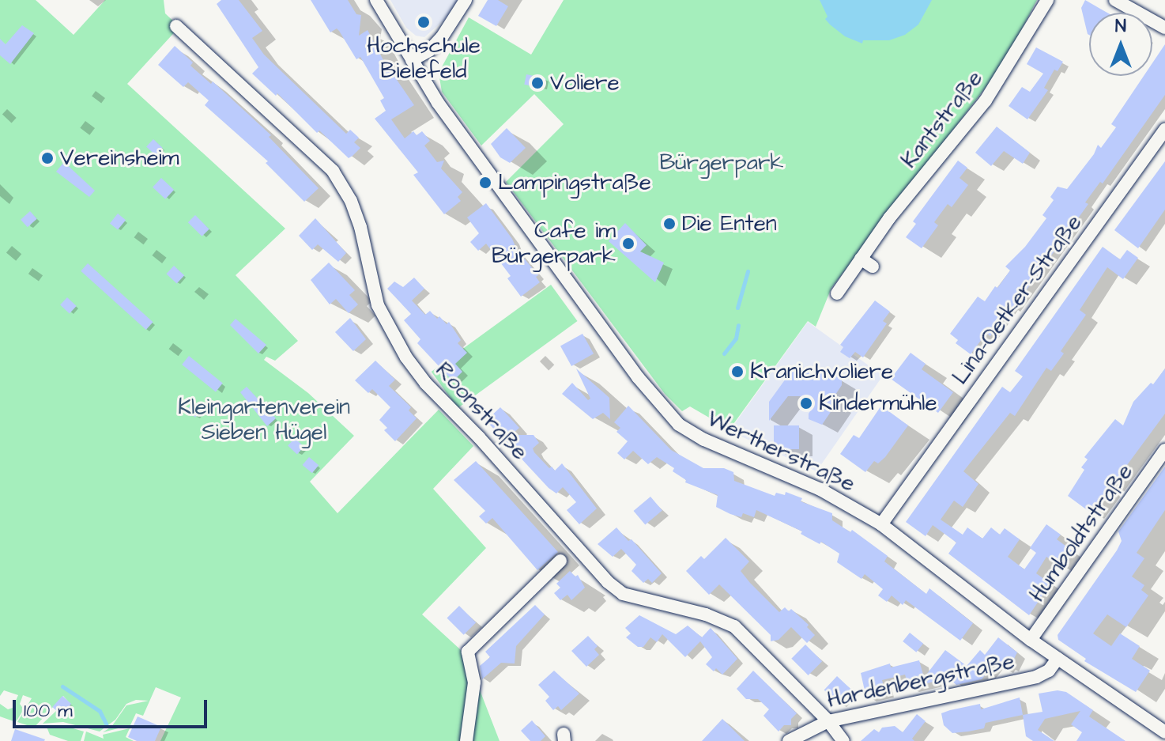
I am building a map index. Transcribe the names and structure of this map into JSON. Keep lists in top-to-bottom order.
{
  "streets": {
    "street": [
      "Kantstraße",
      "Lina-Oetker-Straße",
      "Roonstraße",
      "Wertherstraße",
      "Humboldtstraße",
      "Hardenbergstraße"
    ]
  },
  "crossings": [
    ["Lina-Oetker-Straße", "Wertherstraße"],
    ["Roonstraße", "Hardenbergstraße"],
    ["Wertherstraße", "Humboldtstraße"],
    ["Wertherstraße", "Hardenbergstraße"]
  ],
  "parks": ["Bürgerpark", "Kleingartenverein Sieben Hügel"],
  "places": [
    "Hochschule Bielefeld",
    "Voliere",
    "Vereinsheim",
    "Lampingstraße",
    "Die Enten",
    "Cafe im Bürgerpark",
    "Kranichvoliere",
    "Kindermühle"
  ],
  "scale_bar": "100 m",
  "north": "top"
}
